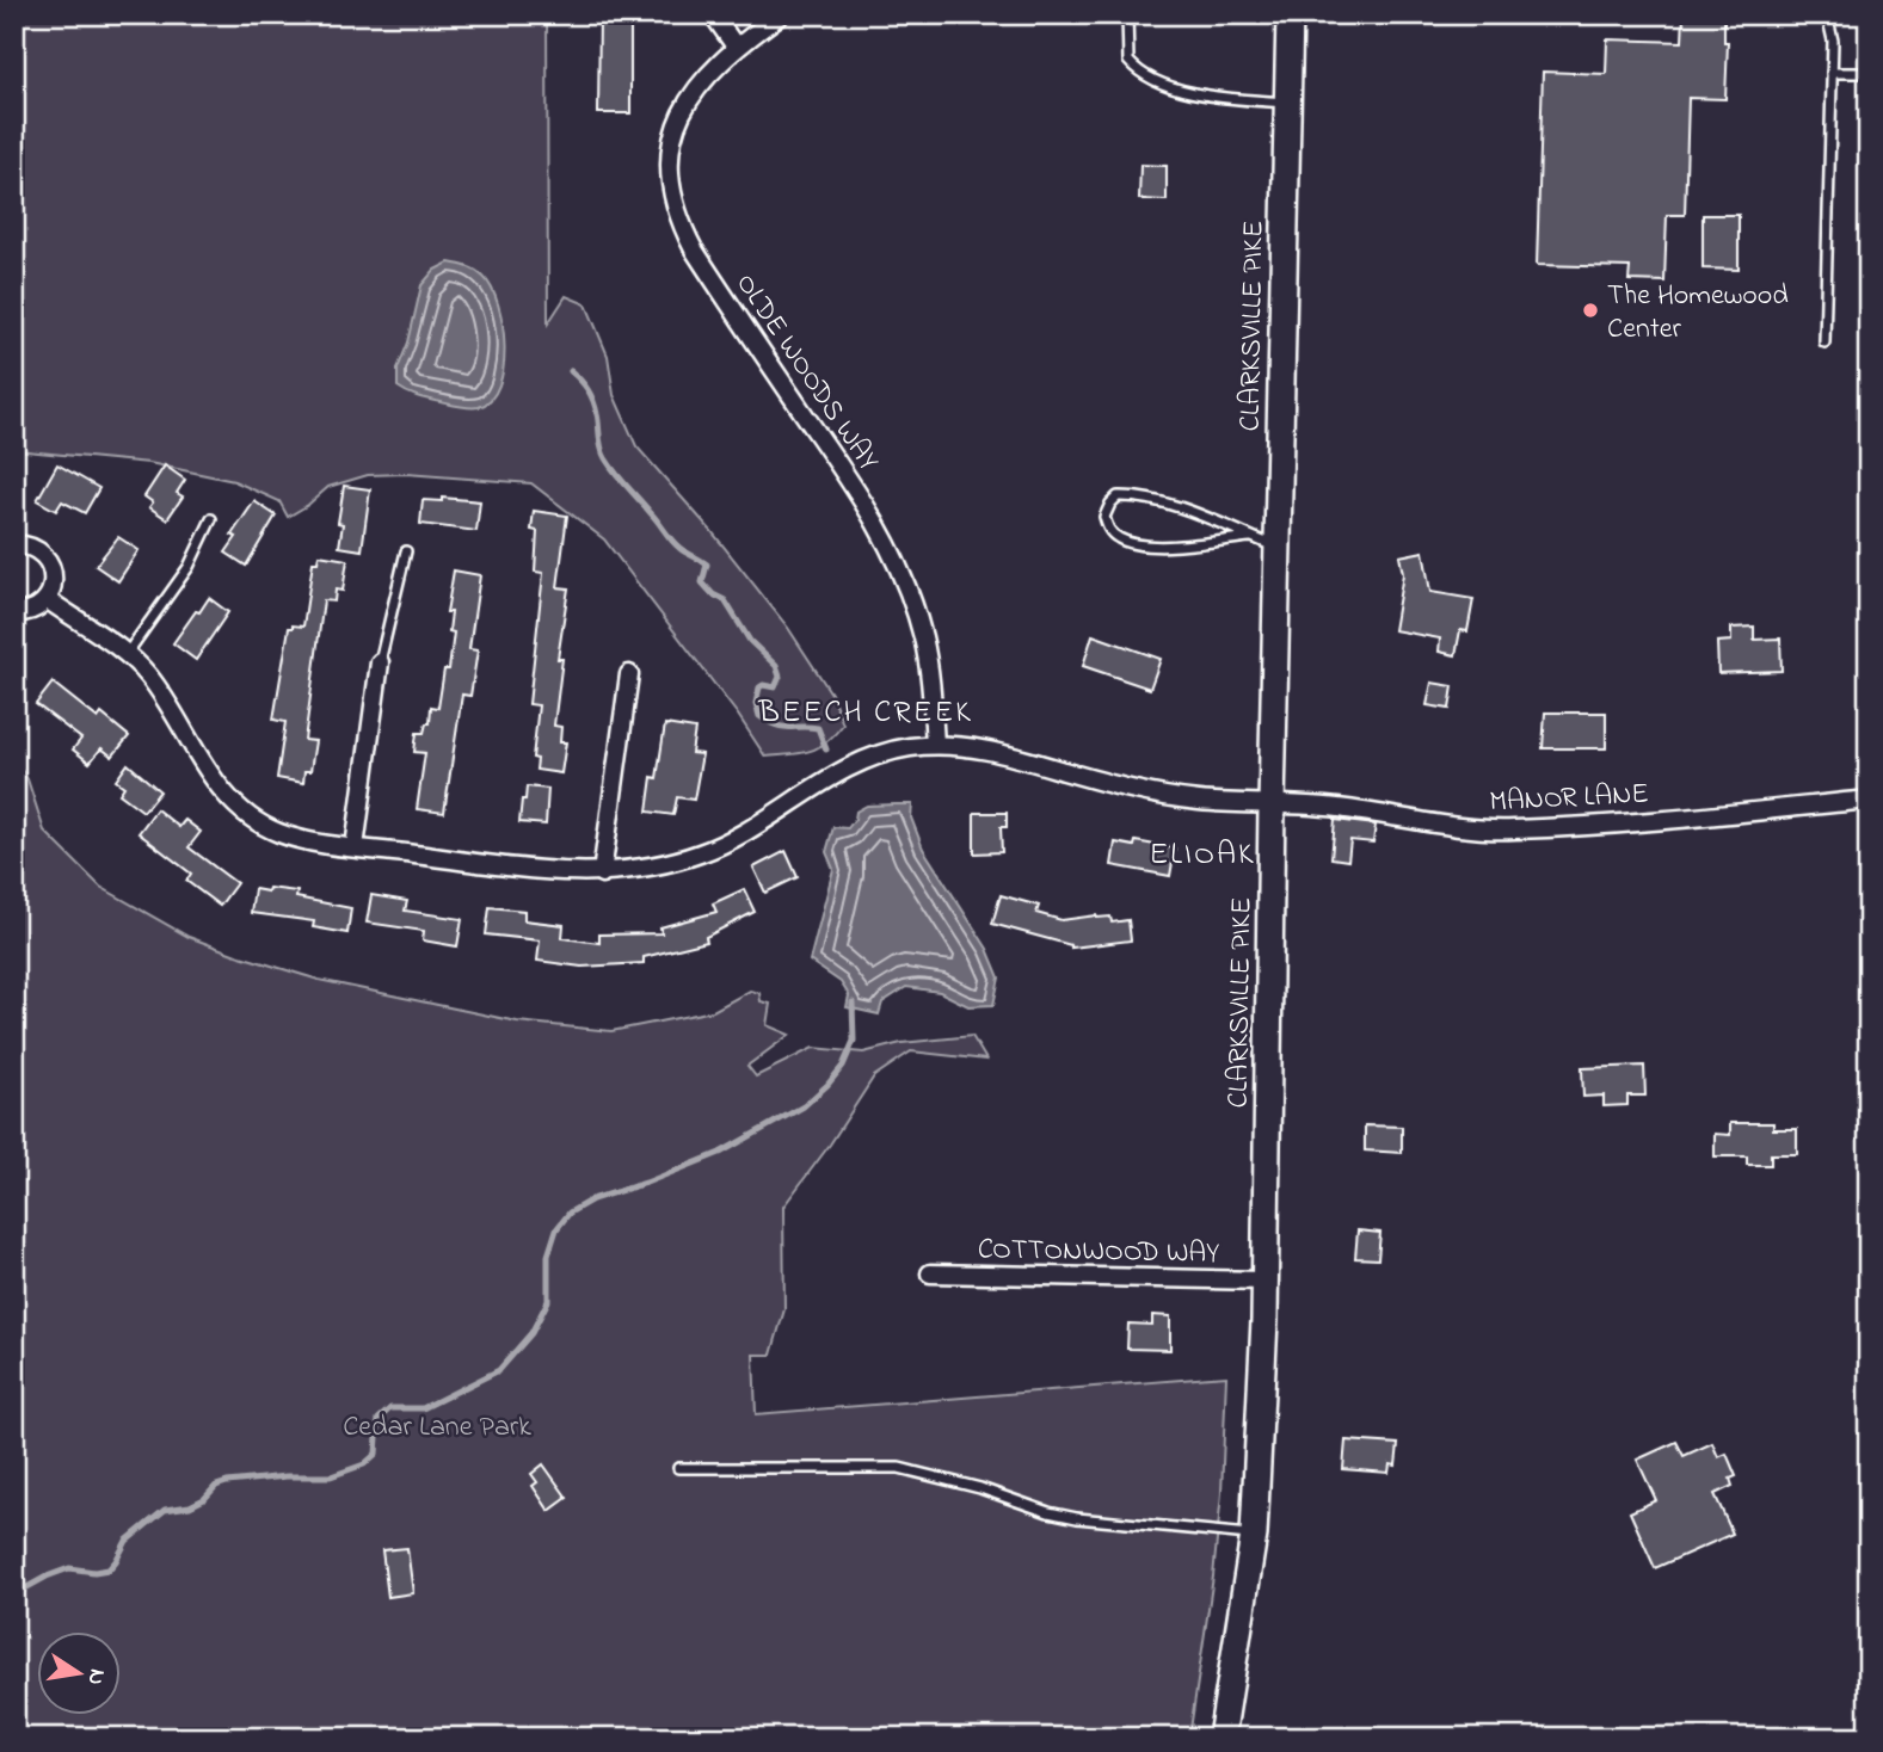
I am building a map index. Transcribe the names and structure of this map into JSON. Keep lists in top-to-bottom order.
{
  "streets": {
    "main road": ["CLARKSVILLE PIKE"],
    "street": ["OLDE WOODS WAY", "MANOR LANE", "COTTONWOOD WAY"]
  },
  "crossings": [
    ["CLARKSVILLE PIKE", "MANOR LANE"],
    ["CLARKSVILLE PIKE", "COTTONWOOD WAY"],
    ["OLDE WOODS WAY", "MANOR LANE"]
  ],
  "districts": ["BEECH CREEK", "ELIOAK"],
  "parks": ["Cedar Lane Park"],
  "places": ["The Homewood Center"],
  "north": "right"
}
